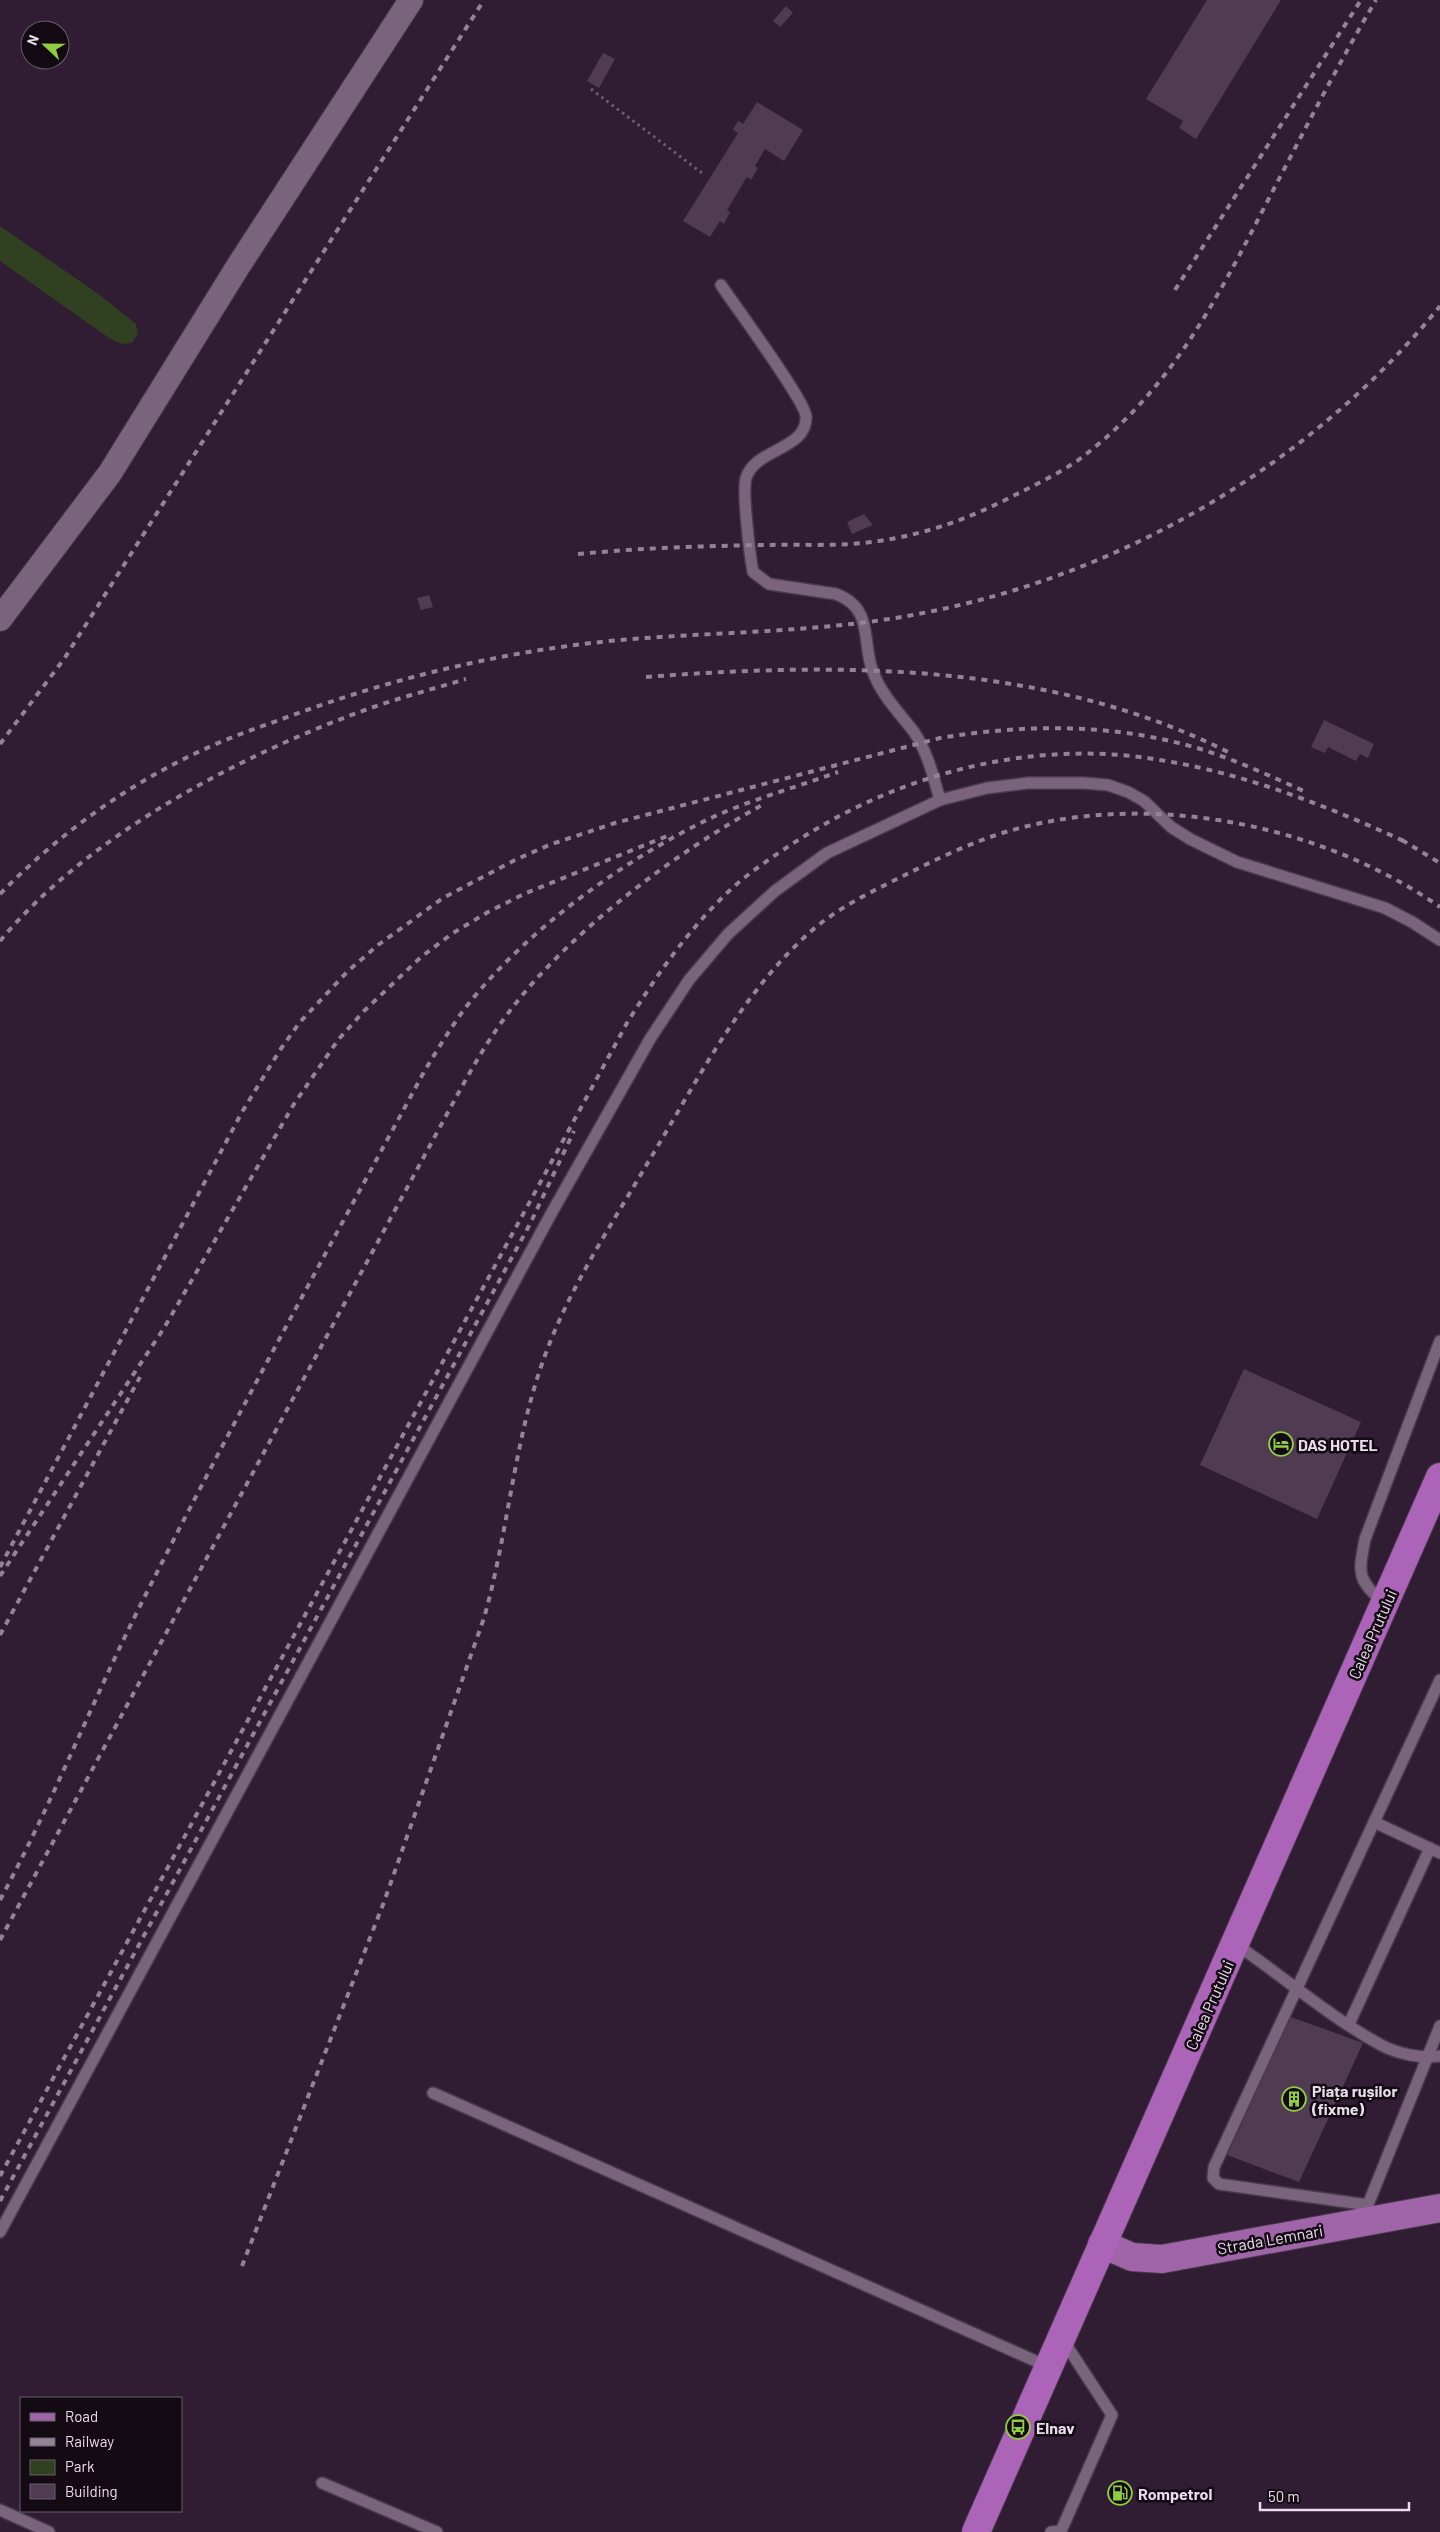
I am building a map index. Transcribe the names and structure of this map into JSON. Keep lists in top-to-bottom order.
{
  "streets": {
    "highway": ["Calea Prutului"],
    "main road": ["Strada Lemnari"]
  },
  "crossings": [
    ["Calea Prutului", "Strada Lemnari"]
  ],
  "places": {
    "hotel": ["DAS HOTEL"],
    "building": ["Piața rușilor (fixme)"],
    "bus stop": ["Elnav"],
    "fuel station": ["Rompetrol"]
  },
  "legend": [
    "Road",
    "Railway",
    "Park",
    "Building"
  ],
  "scale_bar": "50 m",
  "north": "left"
}
